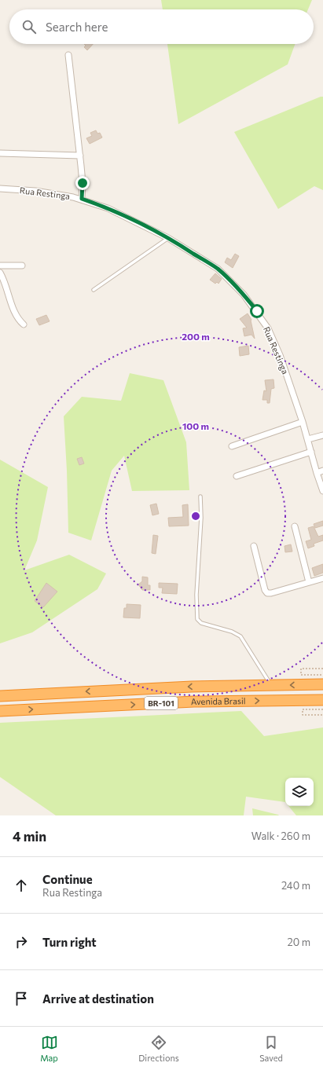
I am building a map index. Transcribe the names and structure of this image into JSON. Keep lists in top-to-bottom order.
{
  "streets": {
    "highway": ["Avenida Brasil", "BR-101"],
    "street": ["Rua Restinga"]
  },
  "page": {
    "search": "Search here",
    "heading": ["4 min", "Walk · 260 m"],
    "list": [
      ["Continue", "Rua Restinga", "240 m"],
      ["Turn right", "20 m"],
      "Arrive at destination"
    ],
    "nav": ["Map", "Directions", "Saved"]
  },
  "rings": ["200 m", "100 m"]
}
